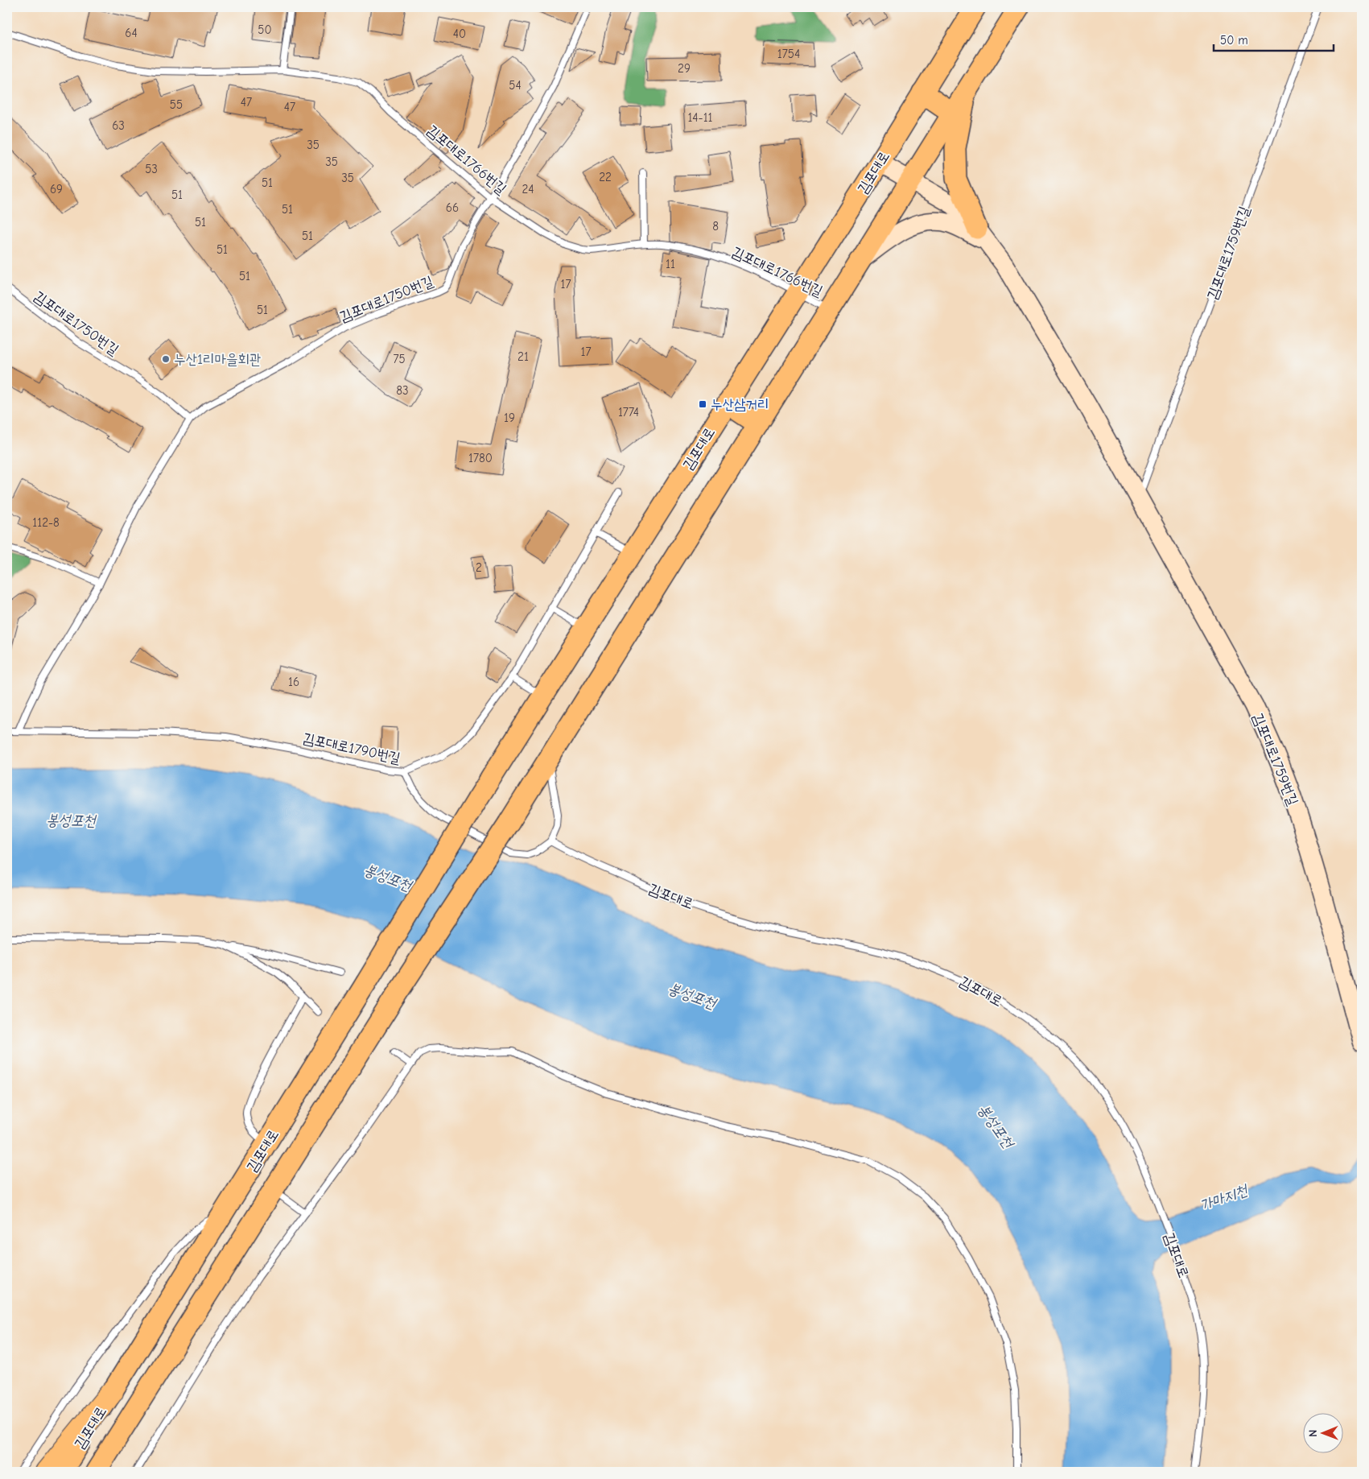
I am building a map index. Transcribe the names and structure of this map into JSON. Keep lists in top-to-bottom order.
{
  "streets": {
    "main road": ["김포대로"],
    "street": ["김포대로1759번길"],
    "lane": ["김포대로1766번길", "김포대로1750번길", "김포대로1790번길"]
  },
  "crossings": [
    ["김포대로1766번길", "김포대로"],
    ["김포대로1766번길", "김포대로1750번길"],
    ["김포대로", "김포대로1759번길"],
    ["김포대로1750번길", "김포대로1790번길"]
  ],
  "water": ["봉성포천", "가마지천"],
  "places": {
    "other": ["누산1리마을회관"],
    "transit": ["누산삼거리"]
  },
  "house_numbers": [
    "50",
    "64",
    "40",
    "1754",
    "29",
    "54",
    "47",
    "55",
    "47",
    "14-11",
    "63",
    "35",
    "35",
    "53",
    "22",
    "35",
    "51",
    "69",
    "24",
    "51",
    "66",
    "51",
    "51",
    "8",
    "51",
    "51",
    "11",
    "51",
    "17",
    "51",
    "17",
    "21",
    "75",
    "83",
    "1774",
    "19",
    "1780",
    "112-8",
    "2",
    "16"
  ],
  "scale_bar": "50 m",
  "north": "left"
}
